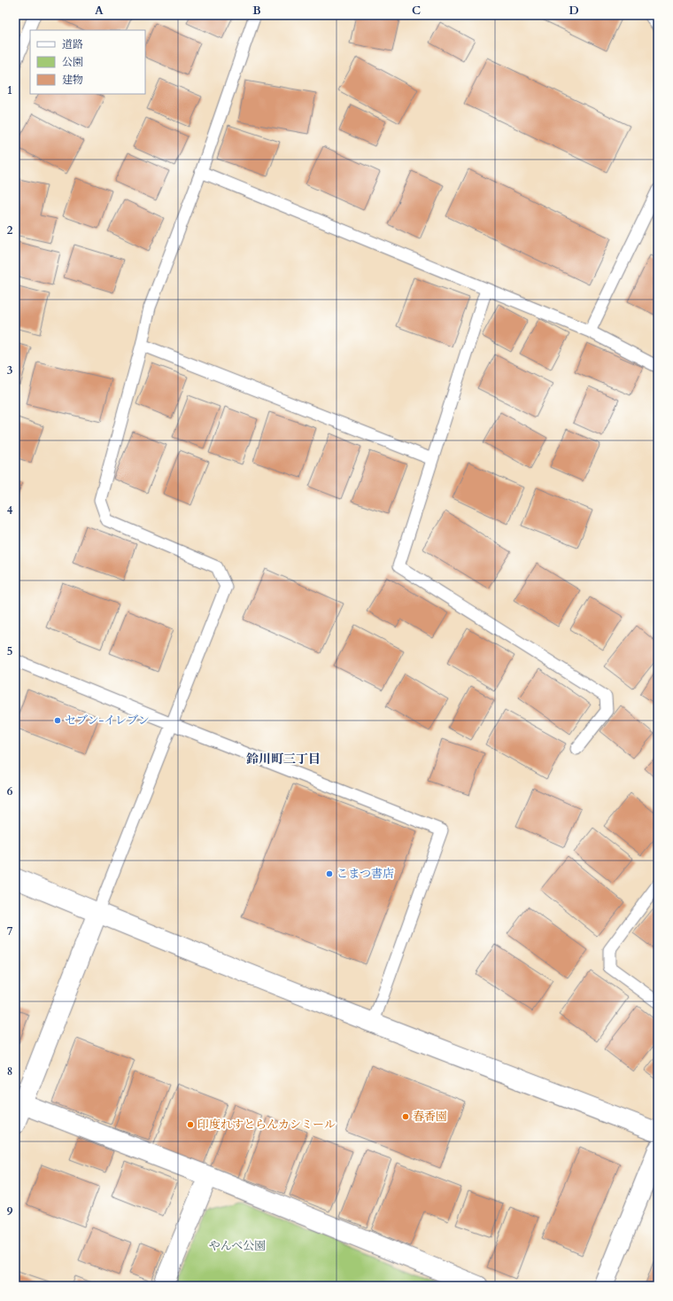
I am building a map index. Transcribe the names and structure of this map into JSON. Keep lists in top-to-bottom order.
{
  "districts": ["鈴川町三丁目"],
  "parks": ["やんべ公園"],
  "places": [
    "セブン-イレブン",
    "こまつ書店",
    "春香園",
    "印度れすとらんカシミール"
  ],
  "legend": ["道路", "公園", "建物"],
  "grid": {
    "columns": [
      "A",
      "B",
      "C",
      "D"
    ],
    "rows": [
      "1",
      "2",
      "3",
      "4",
      "5",
      "6",
      "7",
      "8",
      "9"
    ]
  }
}
